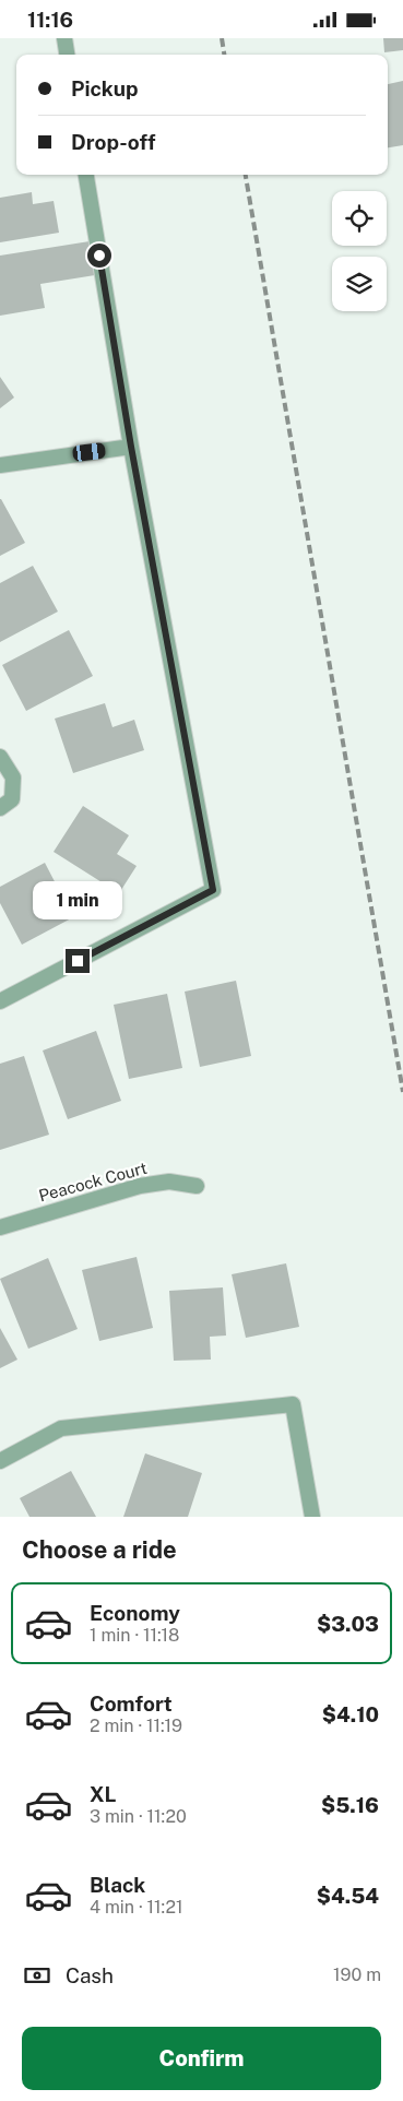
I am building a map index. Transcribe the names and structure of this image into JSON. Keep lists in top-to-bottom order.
{
  "streets": {
    "street": ["Peacock Court"]
  },
  "page": {
    "status": "11:16",
    "banner": ["Pickup", "Drop-off"],
    "bubble": "1 min",
    "heading": "Choose a ride",
    "list": [
      {
        "name": "Economy",
        "note": "1 min · 11:18",
        "value": "$3.03"
      },
      {
        "name": "Comfort",
        "note": "2 min · 11:19",
        "value": "$4.10"
      },
      {
        "name": "XL",
        "note": "3 min · 11:20",
        "value": "$5.16"
      },
      {
        "name": "Black",
        "note": "4 min · 11:21",
        "value": "$4.54"
      }
    ],
    "pay": ["Cash", "190 m"],
    "buttons": "Confirm"
  }
}
